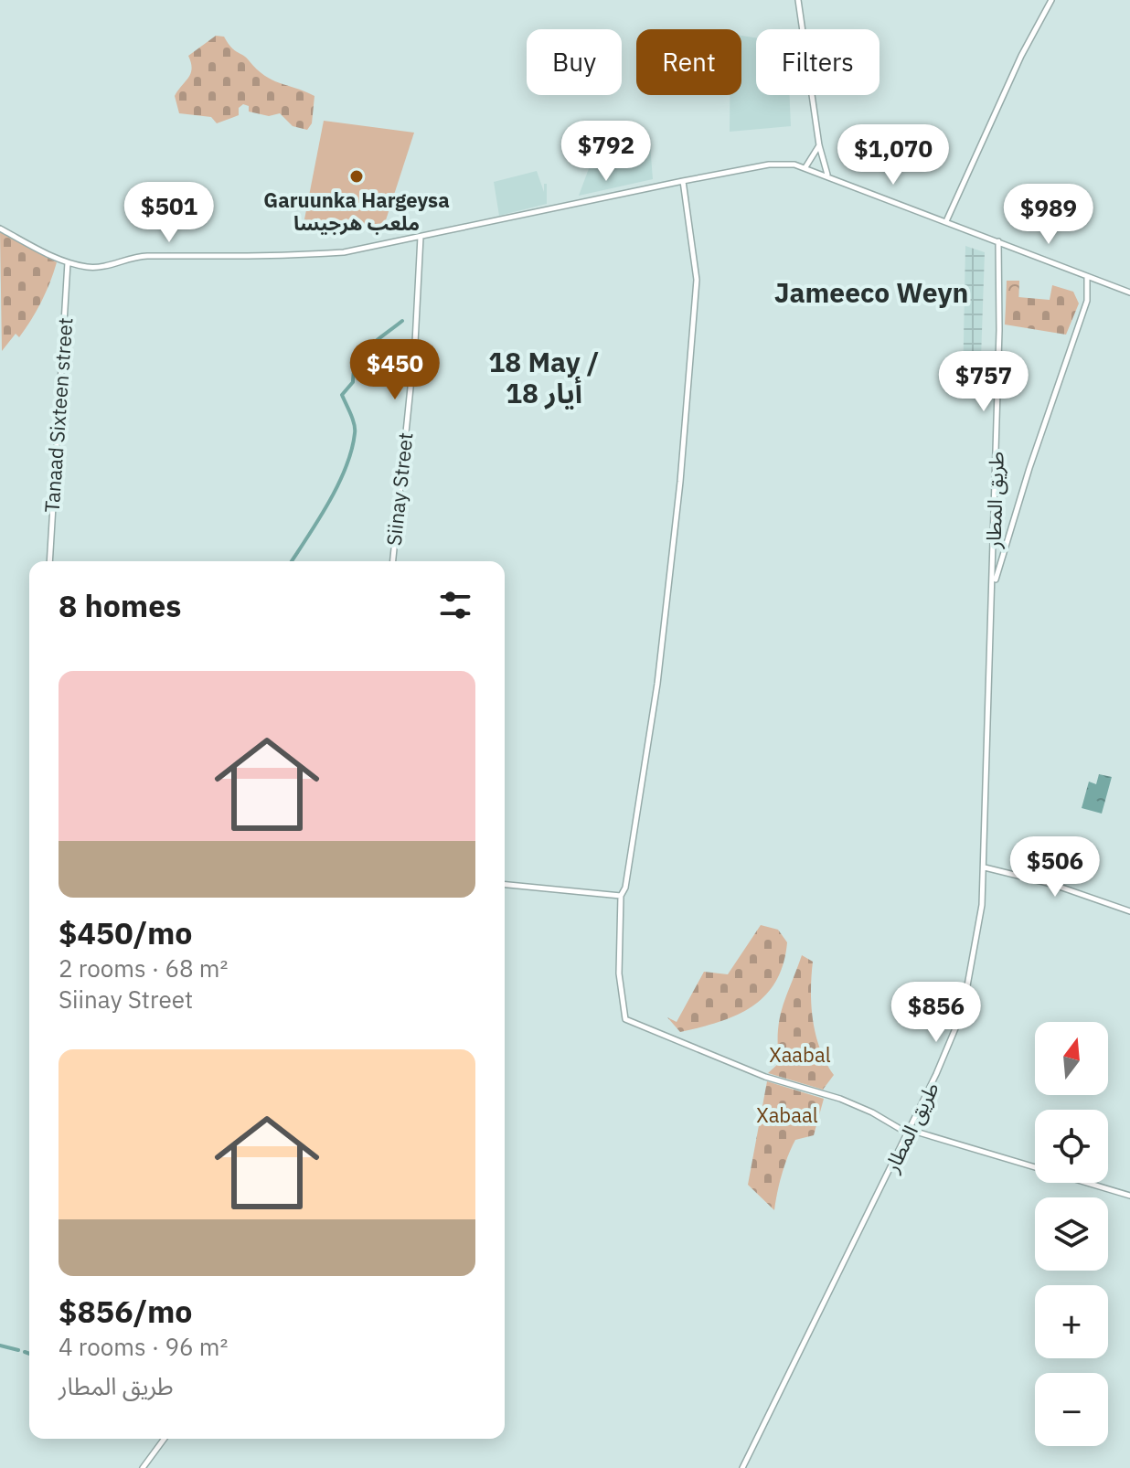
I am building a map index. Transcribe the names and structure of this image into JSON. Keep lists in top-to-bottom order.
{
  "streets": {
    "main road": ["Tanaad Sixteen street", "Siinay Street", "طريق المطار"]
  },
  "districts": ["Jameeco Weyn", "18 May / 18 أيار"],
  "parks": ["Xaabal", "Xabaal"],
  "places": ["Garuunka Hargeysa ملعب هرجيسا"],
  "north": "top",
  "page": {
    "chip": ["Buy", "Rent", "Filters"],
    "price": [
      "$792",
      "$1,070",
      "$501",
      "$989",
      "$450",
      "$757",
      "$506",
      "$856"
    ],
    "heading": "8 homes",
    "list": [
      {
        "name": "$450/mo",
        "note": "2 rooms · 68 m² · Siinay Street"
      },
      {
        "name": "$856/mo",
        "note": "4 rooms · 96 m² · طريق المطار"
      }
    ],
    "map_buttons": ["+", "−"]
  }
}
